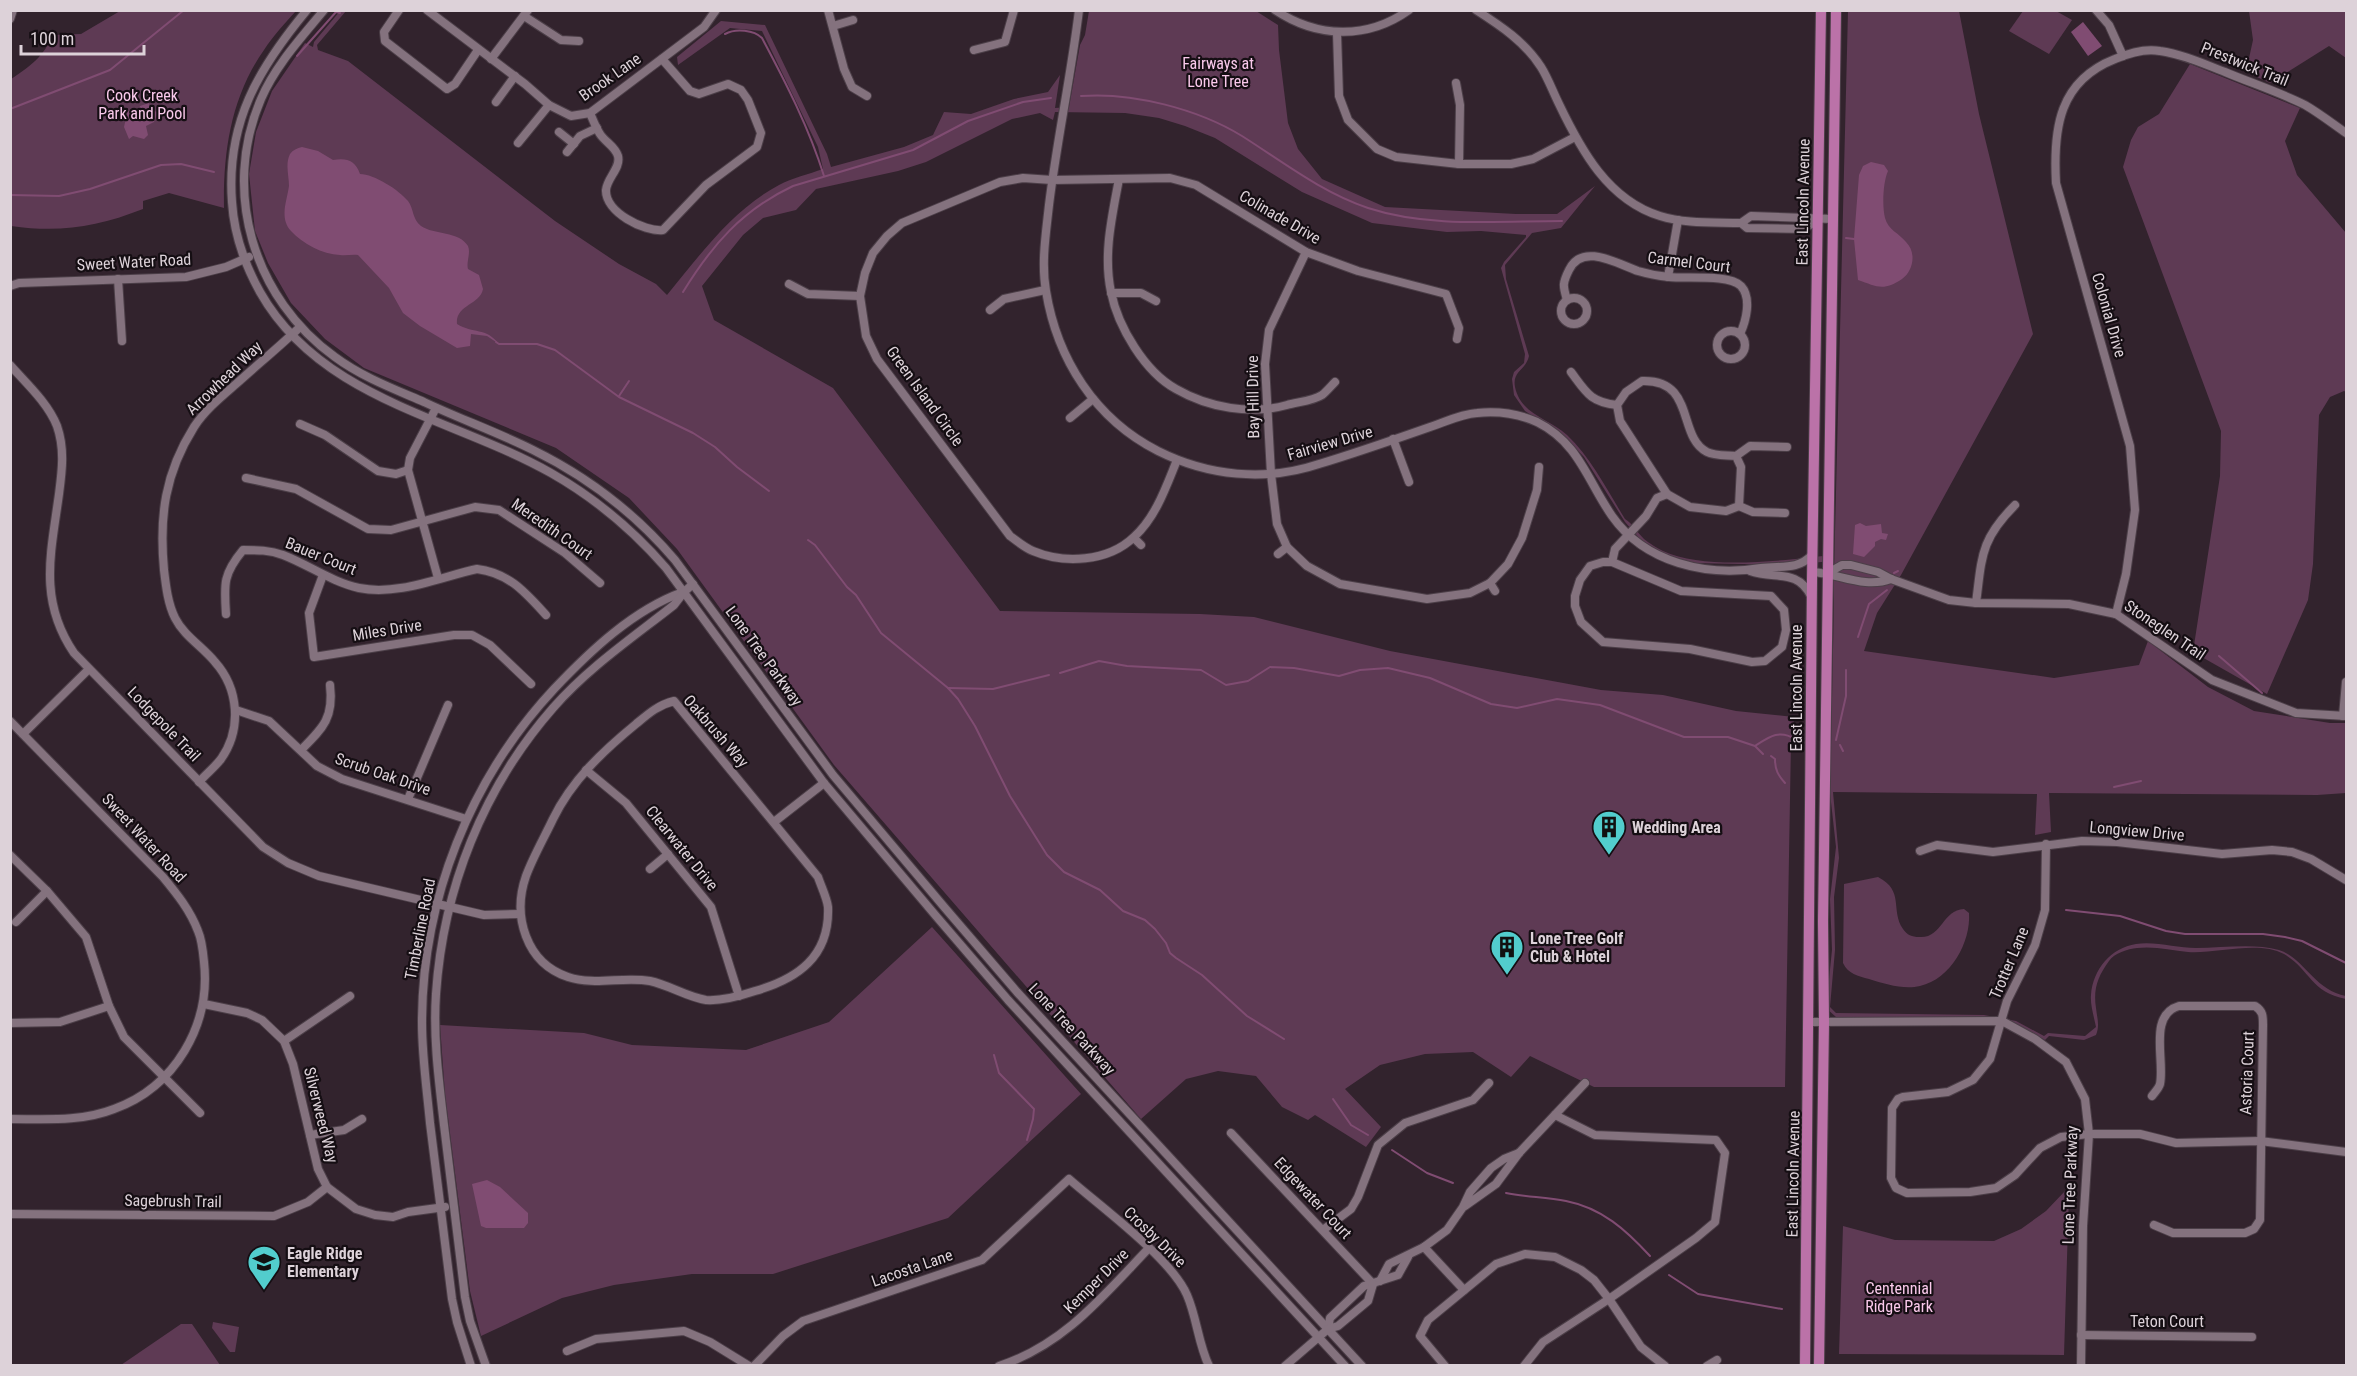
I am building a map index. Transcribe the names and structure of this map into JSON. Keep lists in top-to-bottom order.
{
  "streets": {
    "main road": ["East Lincoln Avenue"],
    "street": [
      "Prestwick Trail",
      "Brook Lane",
      "Colinade Drive",
      "Sweet Water Road",
      "Carmel Court",
      "Colonial Drive",
      "Arrowhead Way",
      "Green Island Circle",
      "Bay Hill Drive",
      "Fairview Drive",
      "Meredith Court",
      "Bauer Court",
      "Miles Drive",
      "Stoneglen Trail",
      "Lone Tree Parkway",
      "Lodgepole Trail",
      "Oakbrush Way",
      "Scrub Oak Drive",
      "Longview Drive",
      "Clearwater Drive",
      "Timberline Road",
      "Trotter Lane",
      "Astoria Court",
      "Silverweed Way",
      "Edgewater Court",
      "Sagebrush Trail",
      "Crosby Drive",
      "Lacosta Lane",
      "Kemper Drive",
      "Teton Court"
    ]
  },
  "crossings": [
    ["Prestwick Trail", "Colonial Drive"],
    ["East Lincoln Avenue", "Fairview Drive"],
    ["East Lincoln Avenue", "Stoneglen Trail"],
    ["East Lincoln Avenue", "Lone Tree Parkway"],
    ["Colinade Drive", "Green Island Circle"],
    ["Colinade Drive", "Bay Hill Drive"],
    ["Colinade Drive", "Fairview Drive"],
    ["Sweet Water Road", "Lone Tree Parkway"],
    ["Sweet Water Road", "Silverweed Way"],
    ["Colonial Drive", "Stoneglen Trail"],
    ["Arrowhead Way", "Lone Tree Parkway"],
    ["Arrowhead Way", "Lodgepole Trail"],
    ["Arrowhead Way", "Scrub Oak Drive"],
    ["Green Island Circle", "Fairview Drive"],
    ["Bay Hill Drive", "Fairview Drive"],
    ["Bauer Court", "Miles Drive"],
    ["Lone Tree Parkway", "Timberline Road"],
    ["Lone Tree Parkway", "Trotter Lane"],
    ["Lone Tree Parkway", "Teton Court"],
    ["Lodgepole Trail", "Oakbrush Way"],
    ["Lodgepole Trail", "Timberline Road"],
    ["Oakbrush Way", "Clearwater Drive"],
    ["Scrub Oak Drive", "Timberline Road"],
    ["Longview Drive", "Trotter Lane"],
    ["Timberline Road", "Silverweed Way"],
    ["Silverweed Way", "Sagebrush Trail"],
    ["Crosby Drive", "Lacosta Lane"],
    ["Crosby Drive", "Kemper Drive"]
  ],
  "parks": ["Fairways at Lone Tree", "Cook Creek Park and Pool", "Centennial Ridge Park"],
  "places": {
    "building": ["Wedding Area", "Lone Tree Golf Club & Hotel"],
    "school or university": ["Eagle Ridge Elementary"]
  },
  "scale_bar": "100 m"
}
